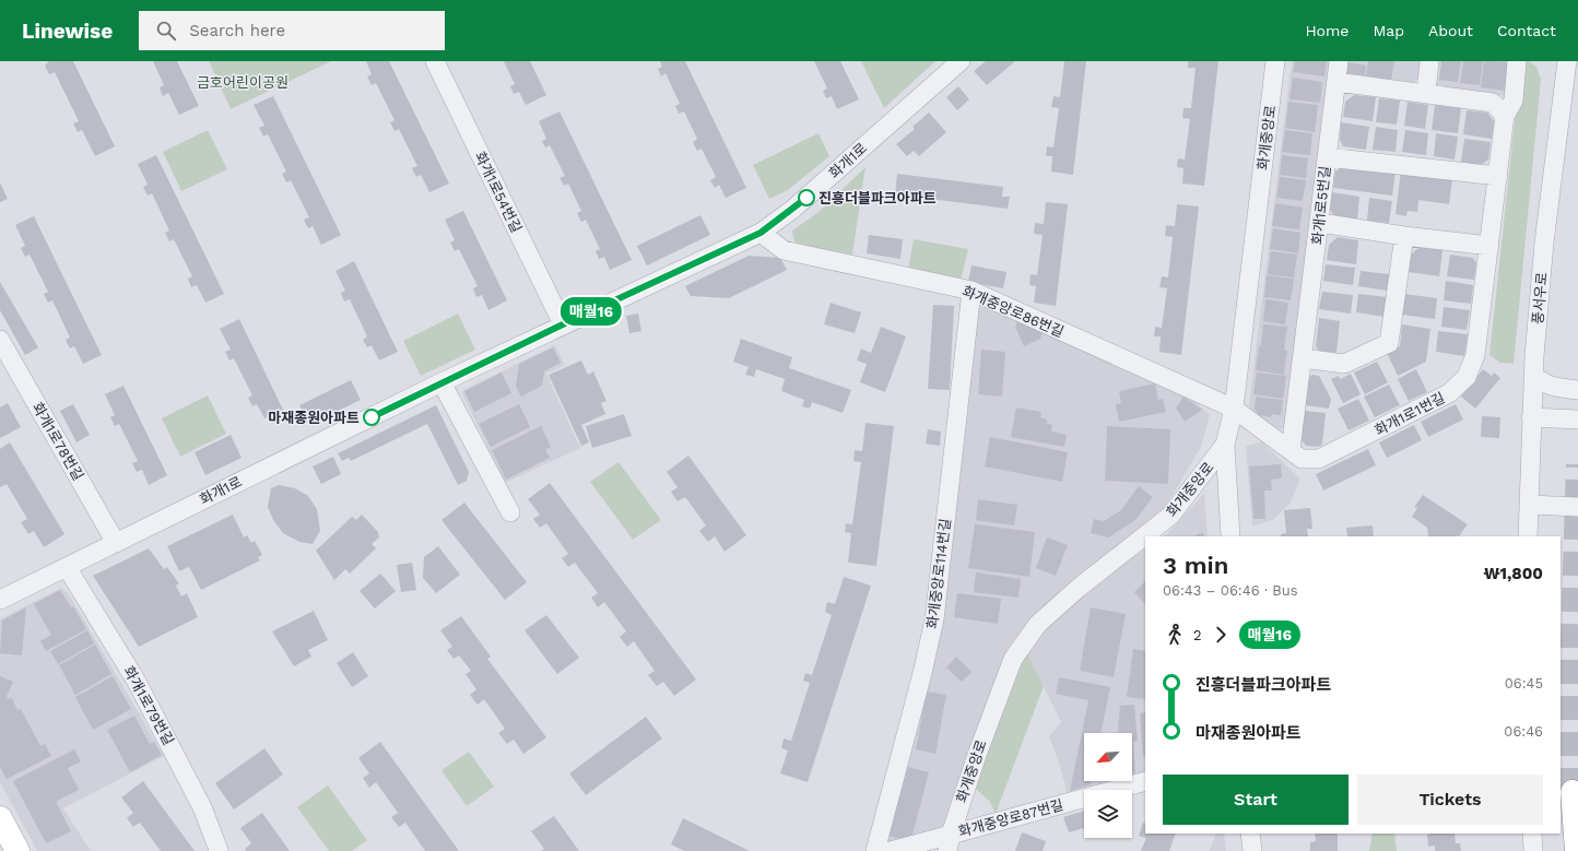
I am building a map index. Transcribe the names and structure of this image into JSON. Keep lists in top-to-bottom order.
{
  "streets": {
    "street": [
      "화개중앙로",
      "화개1로",
      "화개1로54번길",
      "화개1로5번길",
      "풍서우로",
      "화개중앙로86번길",
      "화개1로1번길",
      "화개1로78번길",
      "화개중앙로114번길",
      "화개1로79번길",
      "화개중앙로87번길"
    ]
  },
  "crossings": [
    ["화개중앙로", "화개중앙로86번길"],
    ["화개중앙로", "화개1로1번길"],
    ["화개중앙로", "화개중앙로87번길"],
    ["화개1로", "화개1로54번길"],
    ["화개1로", "화개중앙로86번길"],
    ["화개1로", "화개1로78번길"],
    ["화개1로", "화개1로79번길"],
    ["화개1로5번길", "화개1로1번길"],
    ["화개중앙로86번길", "화개1로1번길"],
    ["화개중앙로86번길", "화개중앙로114번길"]
  ],
  "parks": ["금호어린이공원"],
  "places": ["진흥더블파크아파트", "마재종원아파트"],
  "lines": ["bus line 매월16"],
  "north": "bottom left",
  "page": {
    "header": "Linewise",
    "search": "Search here",
    "nav": [
      "Home",
      "Map",
      "About",
      "Contact"
    ],
    "on_map": "매월16",
    "heading": ["3 min", "06:43 – 06:46 · Bus", "₩1,800"],
    "legs": ["2", "매월16"],
    "list": [
      {
        "name": "진흥더블파크아파트",
        "value": "06:45"
      },
      {
        "name": "마재종원아파트",
        "value": "06:46"
      }
    ],
    "buttons": ["Start", "Tickets"]
  }
}
